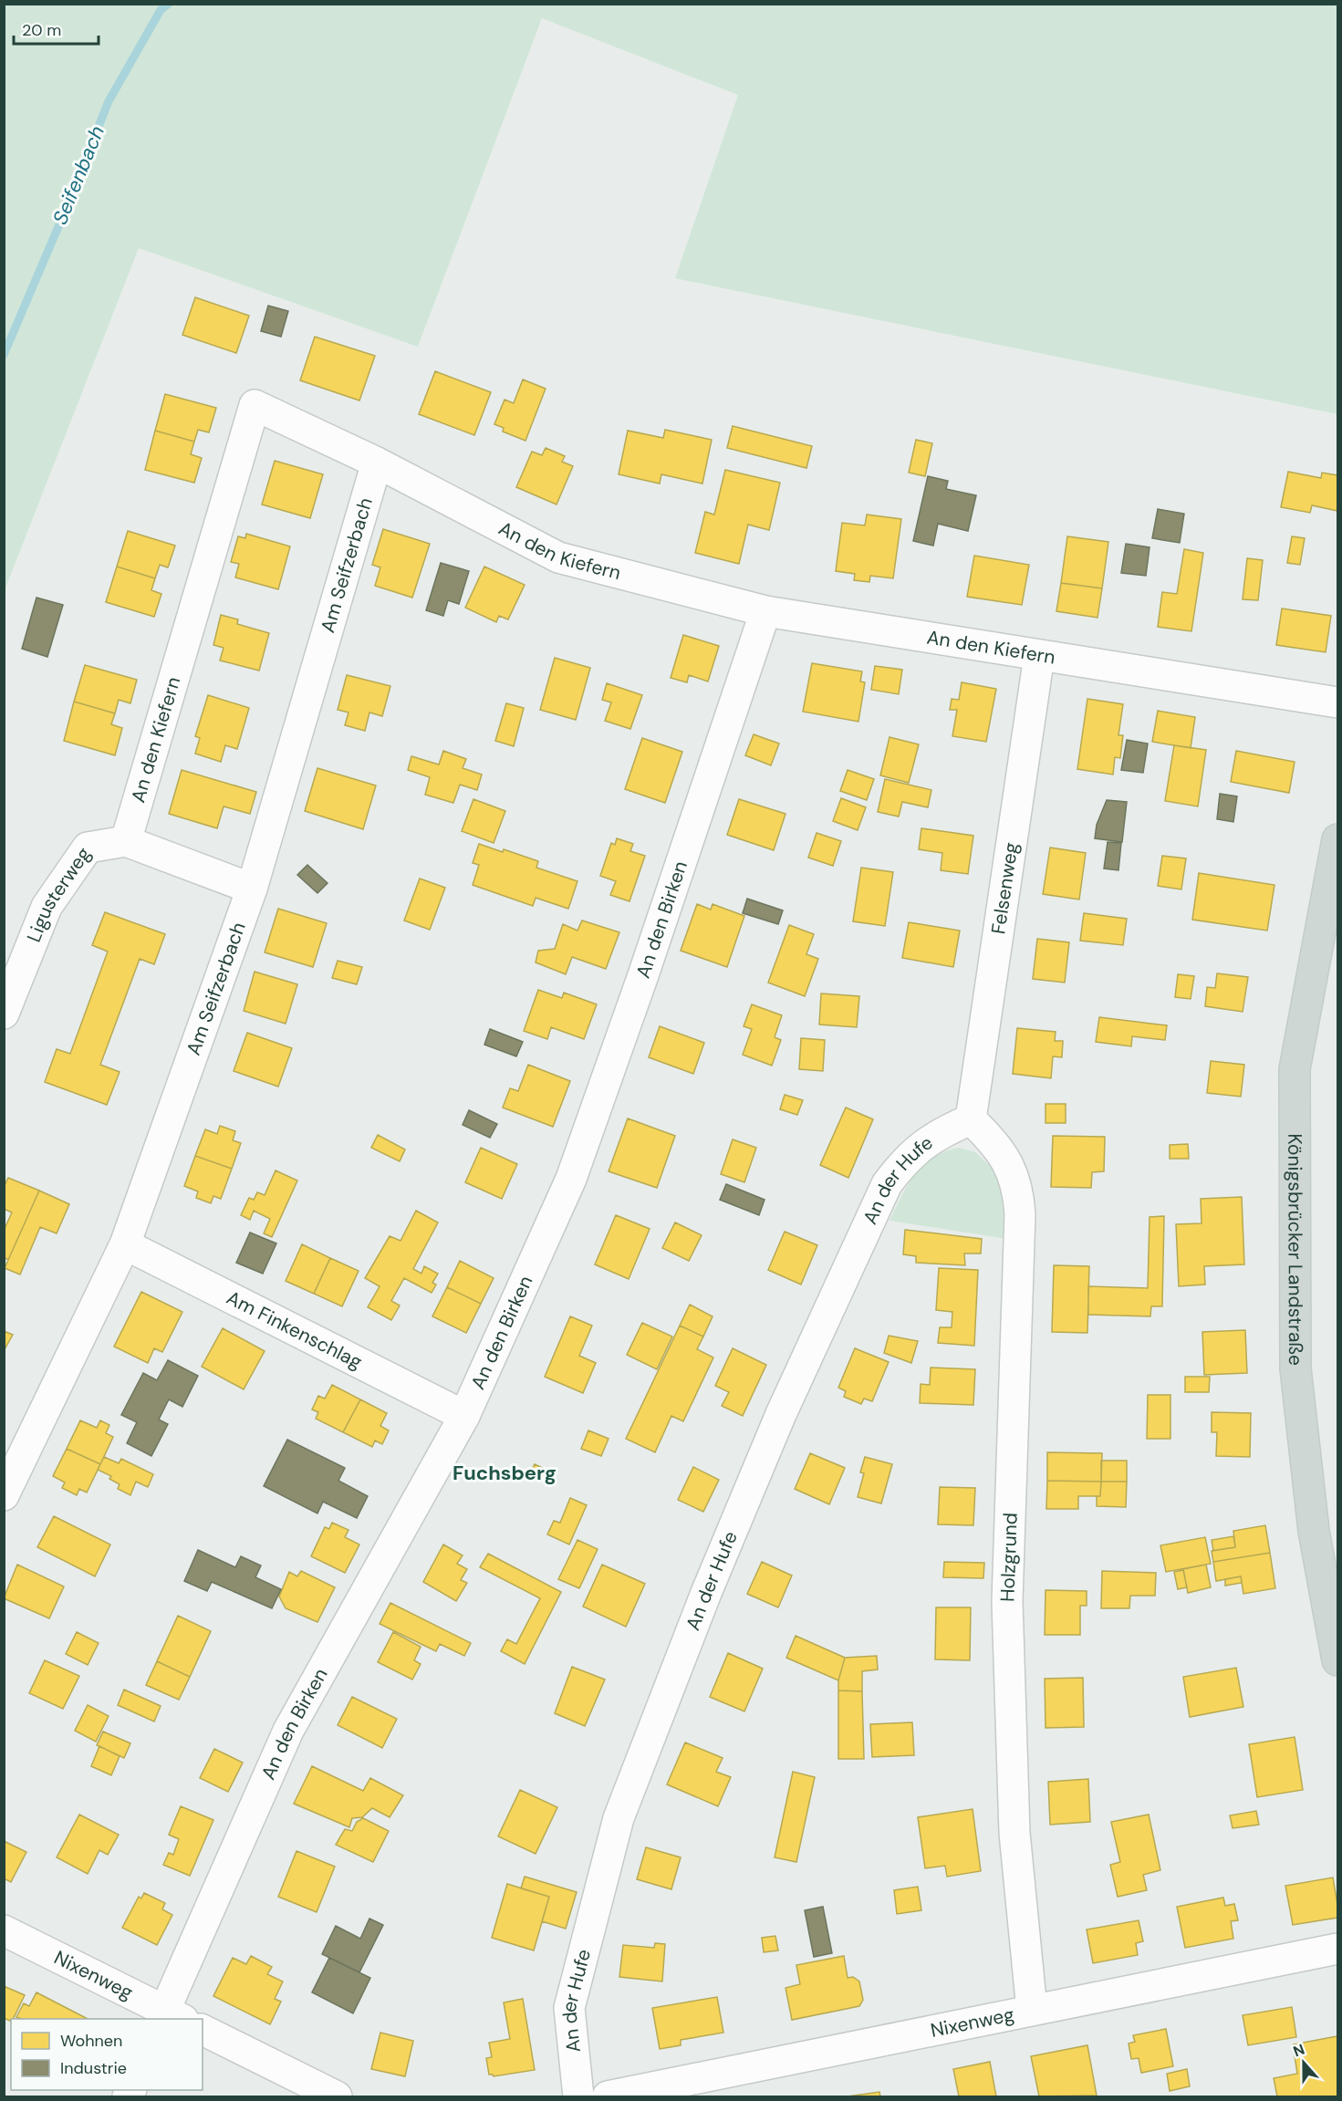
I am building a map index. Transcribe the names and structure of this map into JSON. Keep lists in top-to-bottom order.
{
  "streets": {
    "main road": ["Königsbrücker Landstraße"],
    "street": [
      "An den Kiefern",
      "Am Seifzerbach",
      "Felsenweg",
      "Ligusterweg",
      "An den Birken",
      "An der Hufe",
      "Am Finkenschlag",
      "Holzgrund",
      "Nixenweg"
    ]
  },
  "crossings": [
    ["An den Kiefern", "Am Seifzerbach"],
    ["An den Kiefern", "Felsenweg"],
    ["An den Kiefern", "Ligusterweg"],
    ["An den Kiefern", "An den Birken"],
    ["Am Seifzerbach", "Am Finkenschlag"],
    ["Felsenweg", "An der Hufe"],
    ["Felsenweg", "Holzgrund"],
    ["An den Birken", "Am Finkenschlag"],
    ["An den Birken", "Nixenweg"],
    ["An der Hufe", "Holzgrund"],
    ["Holzgrund", "Nixenweg"]
  ],
  "districts": ["Fuchsberg"],
  "water": ["Seifenbach"],
  "legend": ["Wohnen", "Industrie"],
  "scale_bar": "20 m",
  "north": "top"
}
